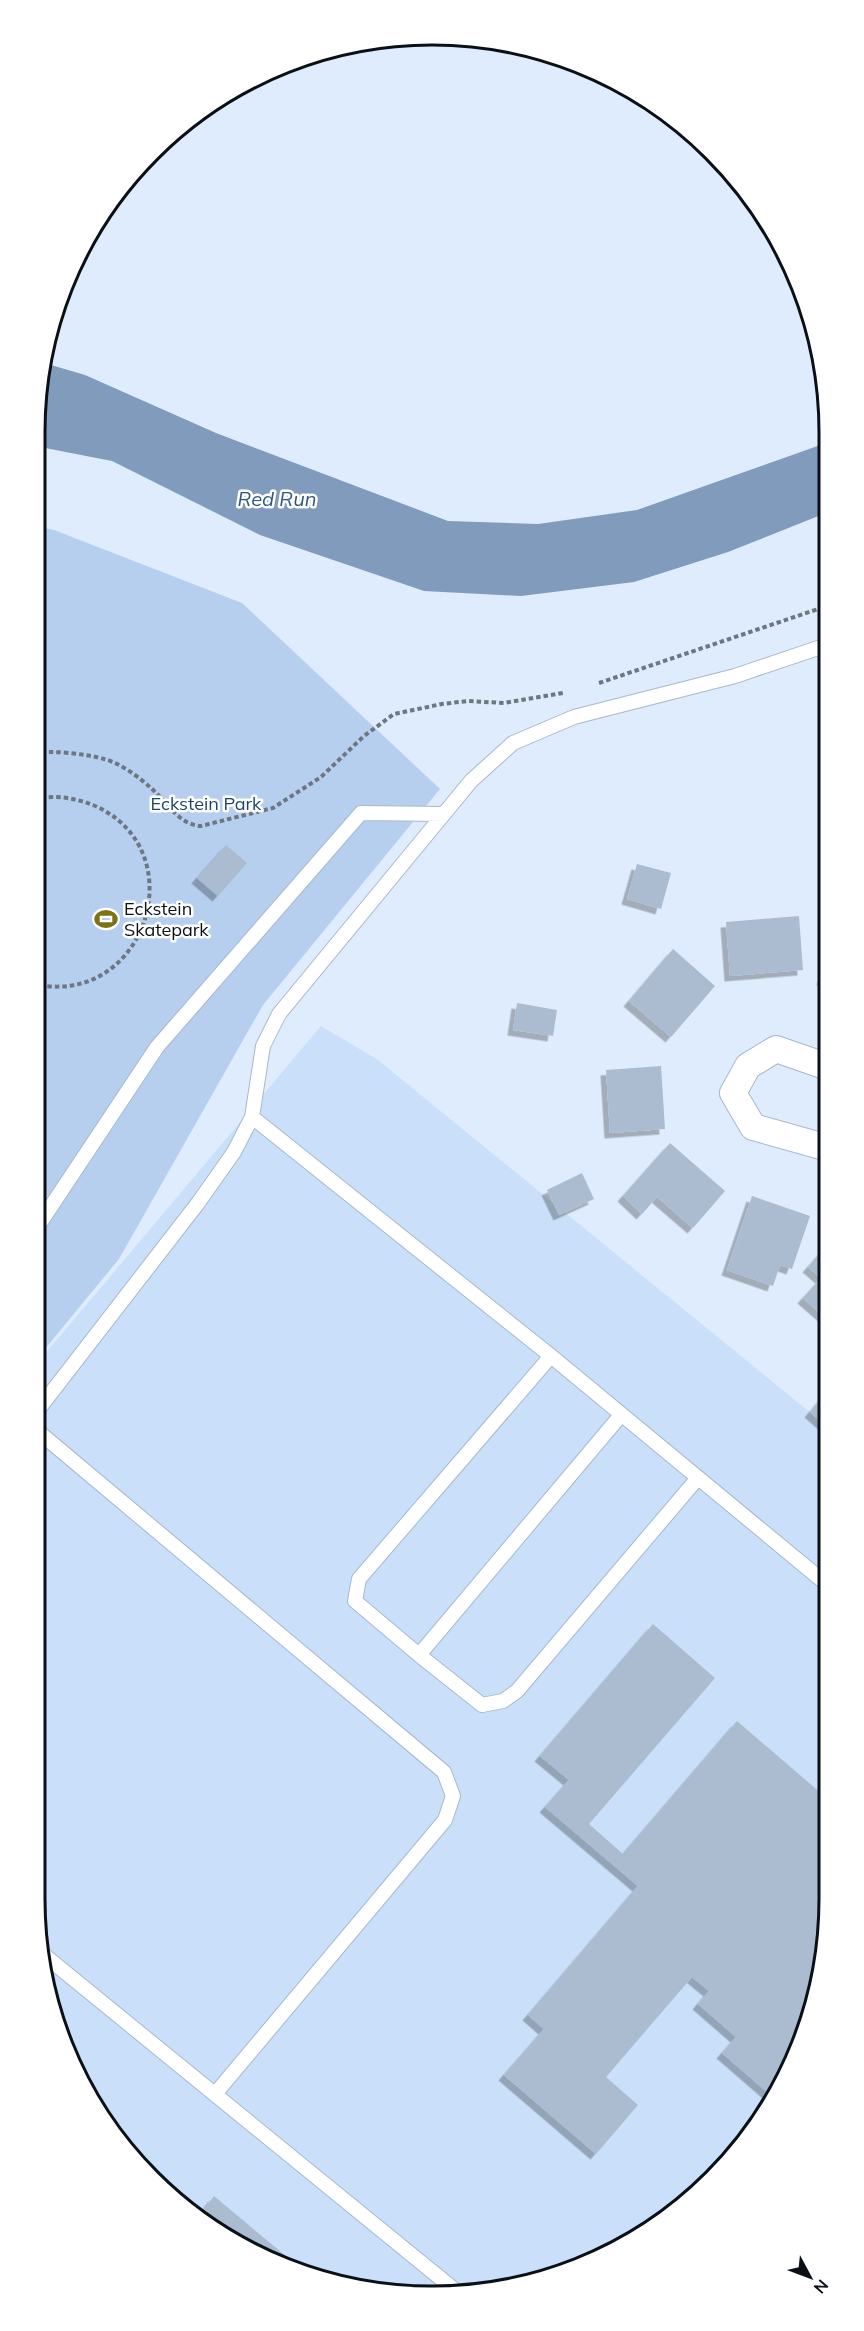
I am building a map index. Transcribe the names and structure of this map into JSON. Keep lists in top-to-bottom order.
{
  "water": ["Red Run"],
  "parks": ["Eckstein Park"],
  "places": {
    "sports": ["Eckstein Skatepark"]
  },
  "north": "bottom right"
}
